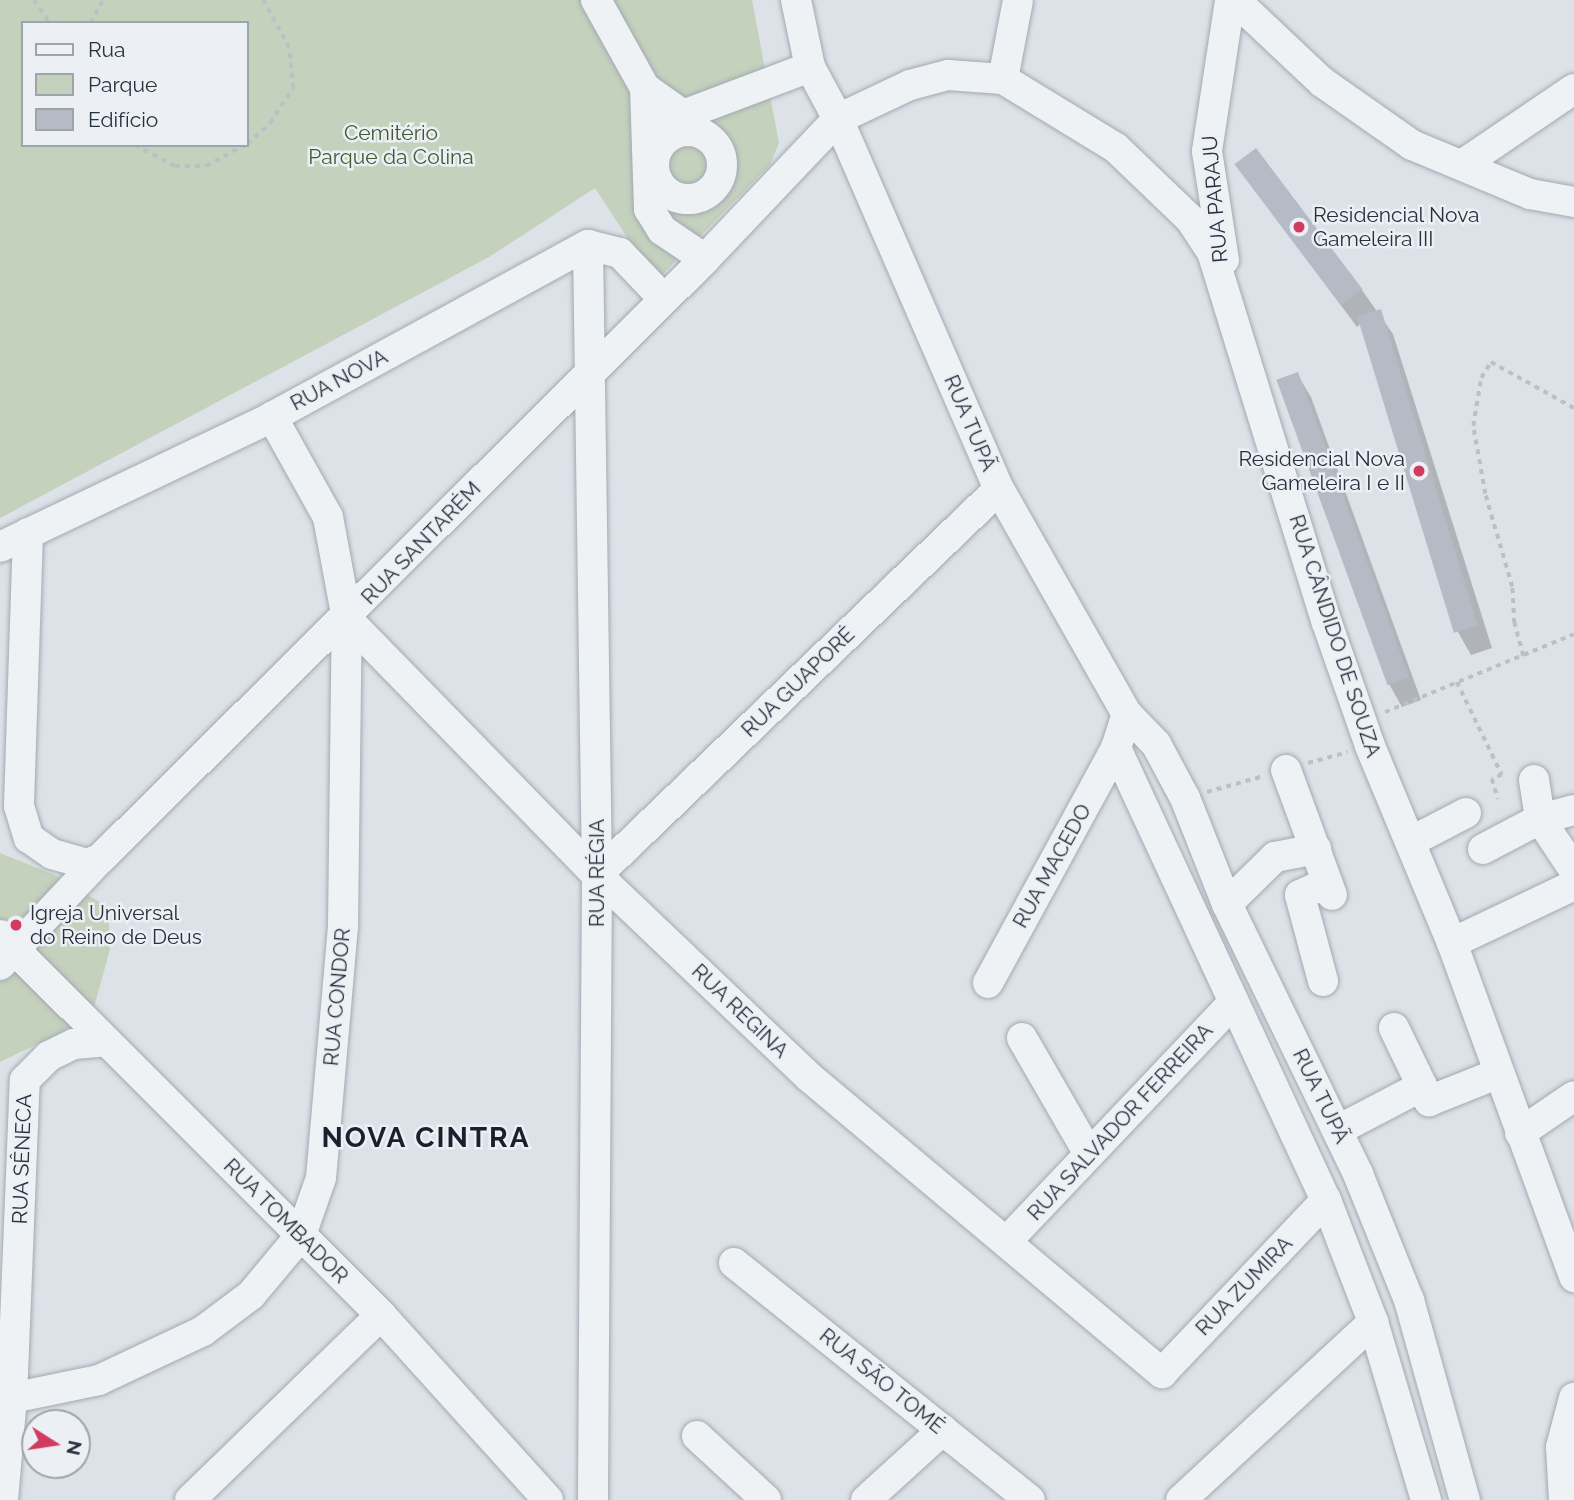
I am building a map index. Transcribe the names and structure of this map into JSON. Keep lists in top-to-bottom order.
{
  "streets": {
    "street": [
      "RUA PARAJU",
      "RUA NOVA",
      "RUA TUPÃ",
      "RUA SANTARÉM",
      "RUA CÂNDIDO DE SOUZA",
      "RUA GUAPORÉ",
      "RUA MACEDO",
      "RUA RÉGIA",
      "RUA CONDOR",
      "RUA REGINA",
      "RUA SALVADOR FERREIRA",
      "RUA SÊNECA",
      "RUA TOMBADOR",
      "RUA ZUMIRA",
      "RUA SÃO TOMÉ"
    ]
  },
  "crossings": [
    ["RUA PARAJU", "RUA CÂNDIDO DE SOUZA"],
    ["RUA NOVA", "RUA RÉGIA"],
    ["RUA NOVA", "RUA CONDOR"],
    ["RUA TUPÃ", "RUA SANTARÉM"],
    ["RUA TUPÃ", "RUA CÂNDIDO DE SOUZA"],
    ["RUA TUPÃ", "RUA GUAPORÉ"],
    ["RUA TUPÃ", "RUA MACEDO"],
    ["RUA TUPÃ", "RUA SALVADOR FERREIRA"],
    ["RUA TUPÃ", "RUA ZUMIRA"],
    ["RUA SANTARÉM", "RUA CÂNDIDO DE SOUZA"],
    ["RUA SANTARÉM", "RUA RÉGIA"],
    ["RUA SANTARÉM", "RUA CONDOR"],
    ["RUA SANTARÉM", "RUA REGINA"],
    ["RUA SANTARÉM", "RUA TOMBADOR"],
    ["RUA GUAPORÉ", "RUA RÉGIA"],
    ["RUA GUAPORÉ", "RUA REGINA"],
    ["RUA RÉGIA", "RUA REGINA"],
    ["RUA CONDOR", "RUA REGINA"],
    ["RUA CONDOR", "RUA SÊNECA"],
    ["RUA CONDOR", "RUA TOMBADOR"],
    ["RUA REGINA", "RUA SALVADOR FERREIRA"],
    ["RUA REGINA", "RUA ZUMIRA"],
    ["RUA SÊNECA", "RUA TOMBADOR"]
  ],
  "districts": ["NOVA CINTRA"],
  "parks": ["Cemitério Parque da Colina"],
  "places": ["Residencial Nova Gameleira III", "Residencial Nova Gameleira I e II", "Igreja Universal do Reino de Deus"],
  "legend": ["Rua", "Parque", "Edifício"],
  "north": "right"
}
